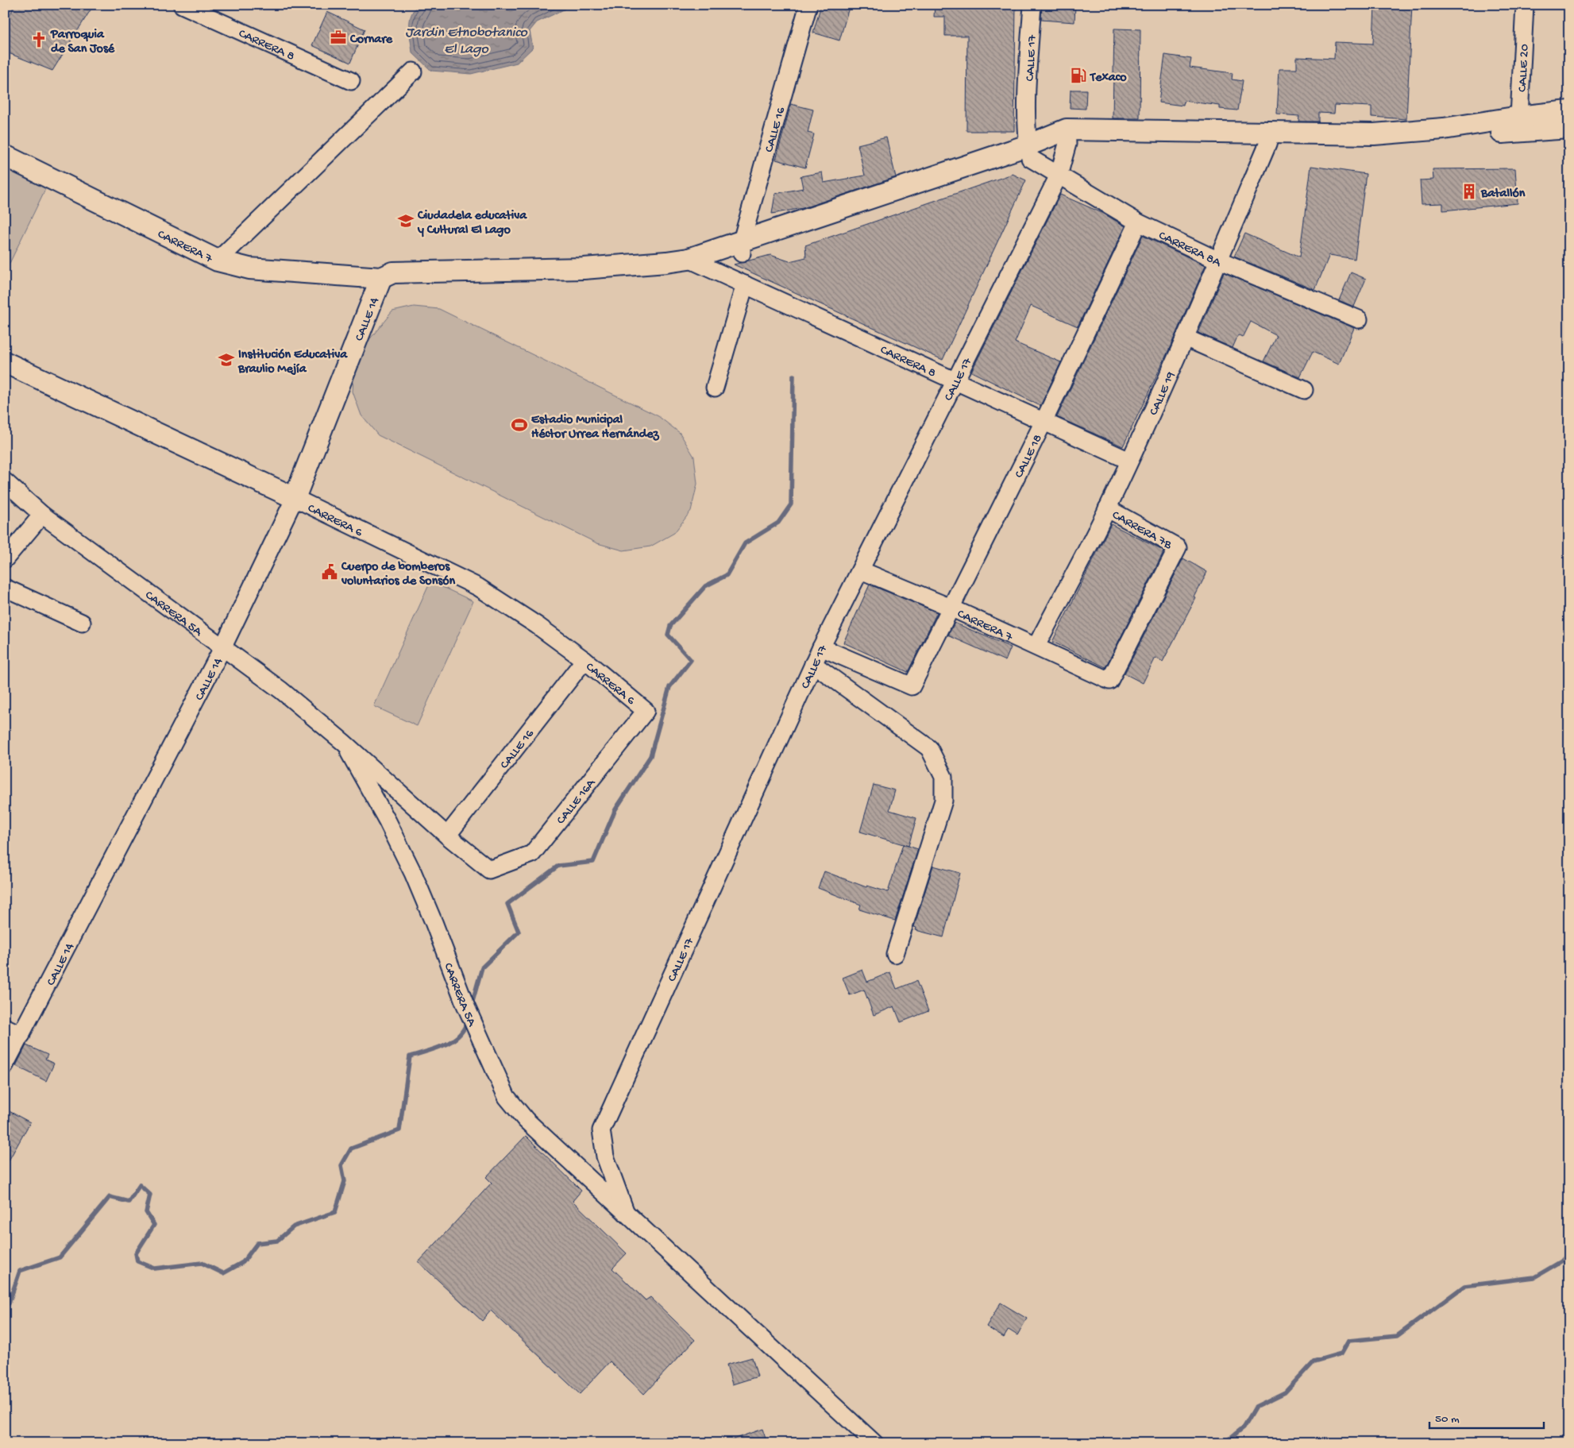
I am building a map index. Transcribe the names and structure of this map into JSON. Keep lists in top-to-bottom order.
{
  "streets": {
    "main road": ["CARRERA 7", "CALLE 14", "CARRERA 6"],
    "street": [
      "CARRERA 8",
      "CALLE 17",
      "CALLE 20",
      "CALLE 16",
      "CARRERA 8A",
      "CALLE 19",
      "CALLE 18",
      "CARRERA 7B",
      "CARRERA 5A",
      "CALLE 16A"
    ]
  },
  "crossings": [
    ["CARRERA 8", "CALLE 17"],
    ["CARRERA 8", "CARRERA 7"],
    ["CARRERA 8", "CALLE 19"],
    ["CARRERA 8", "CALLE 18"],
    ["CALLE 17", "CARRERA 7"],
    ["CALLE 17", "CARRERA 8A"],
    ["CALLE 17", "CALLE 18"],
    ["CALLE 17", "CARRERA 5A"],
    ["CALLE 16", "CARRERA 7"],
    ["CALLE 16", "CARRERA 6"],
    ["CALLE 16", "CARRERA 5A"],
    ["CARRERA 7", "CARRERA 8A"],
    ["CARRERA 7", "CALLE 14"],
    ["CARRERA 7", "CALLE 19"],
    ["CARRERA 7", "CALLE 18"],
    ["CARRERA 7", "CARRERA 7B"],
    ["CARRERA 8A", "CALLE 19"],
    ["CARRERA 8A", "CALLE 18"],
    ["CALLE 14", "CARRERA 6"],
    ["CALLE 14", "CARRERA 5A"],
    ["CALLE 19", "CARRERA 7B"],
    ["CARRERA 6", "CALLE 16A"],
    ["CARRERA 5A", "CALLE 16A"]
  ],
  "water": ["Jardin Etnobotanico El Lago"],
  "places": {
    "office": ["Cornare"],
    "church": ["Parroquia de San José"],
    "fuel station": ["Texaco"],
    "building": ["Batallón"],
    "school or university": ["Ciudadela educativa y Cultural El Lago", "Institución Educativa Braulio Mejía"],
    "sports": ["Estadio Municipal Héctor Urrea Hernández"],
    "public building": ["Cuerpo de bomberos voluntarios de Sonsón"]
  },
  "scale_bar": "50 m"
}
